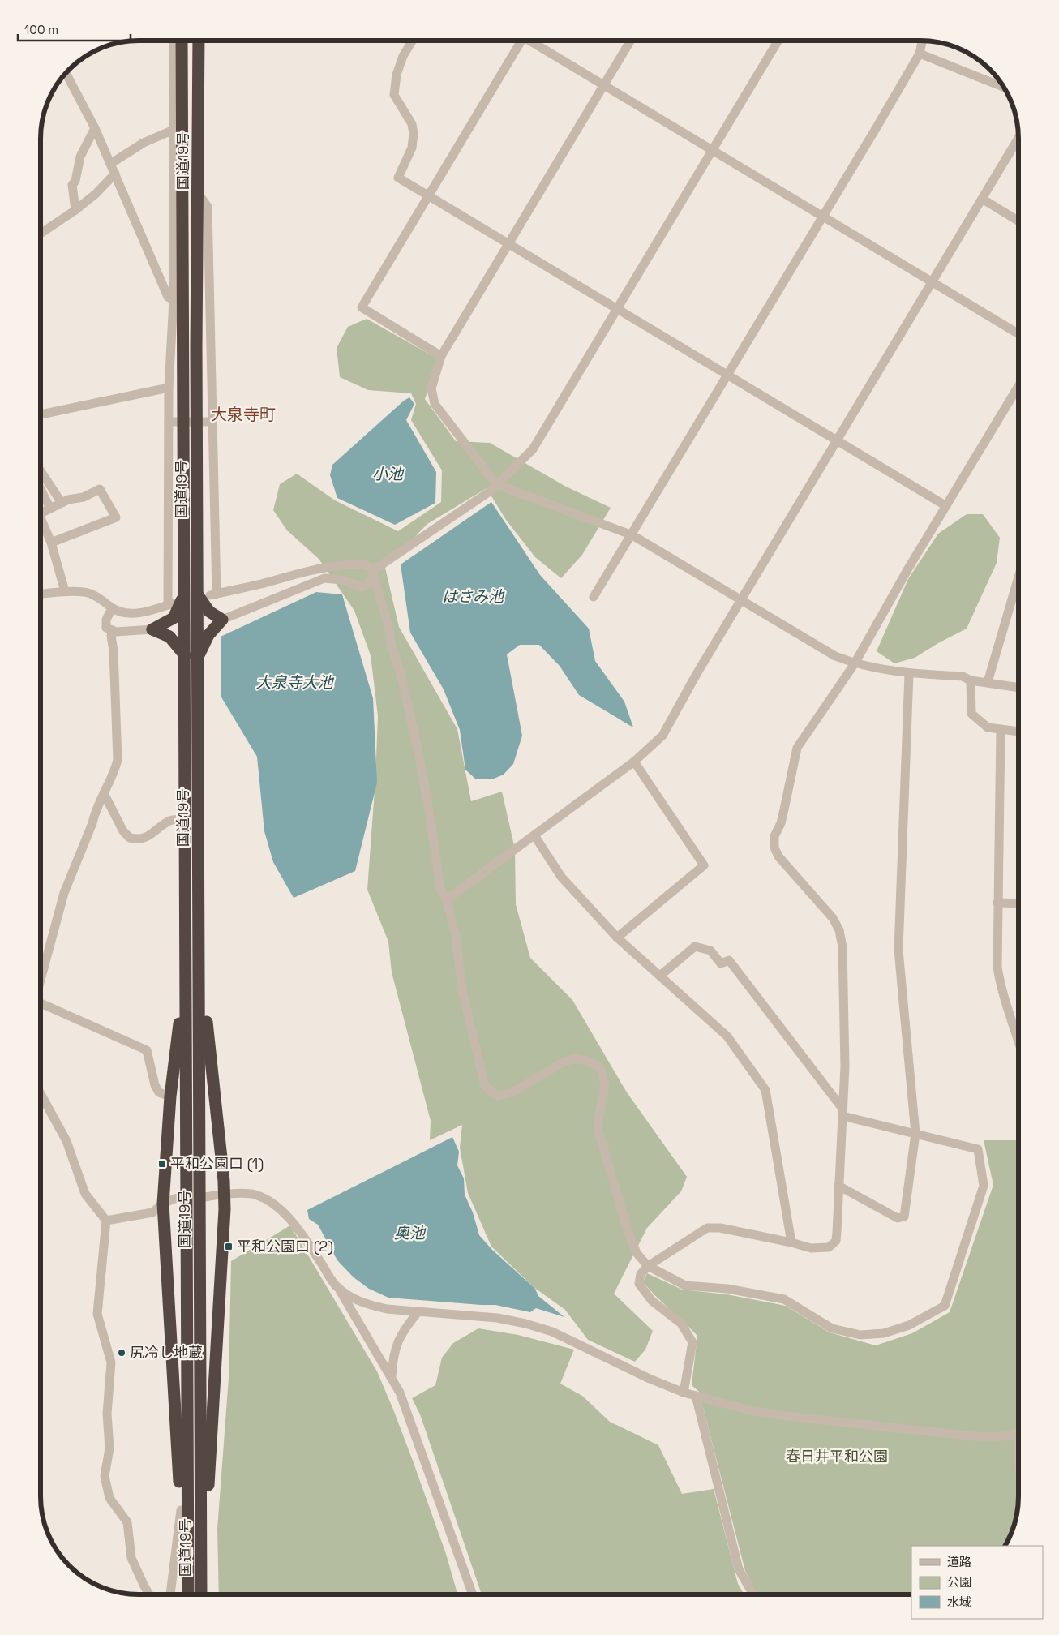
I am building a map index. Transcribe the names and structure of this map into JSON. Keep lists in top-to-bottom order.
{
  "streets": {
    "highway": ["国道19号"]
  },
  "districts": ["大泉寺町"],
  "water": [
    "小池",
    "はさみ池",
    "大泉寺大池",
    "奥池"
  ],
  "parks": ["春日井平和公園"],
  "places": {
    "transit": ["平和公園口 (1)", "平和公園口 (2)"],
    "other": ["尻冷し地蔵"]
  },
  "legend": ["道路", "公園", "水域"],
  "scale_bar": "100 m"
}
